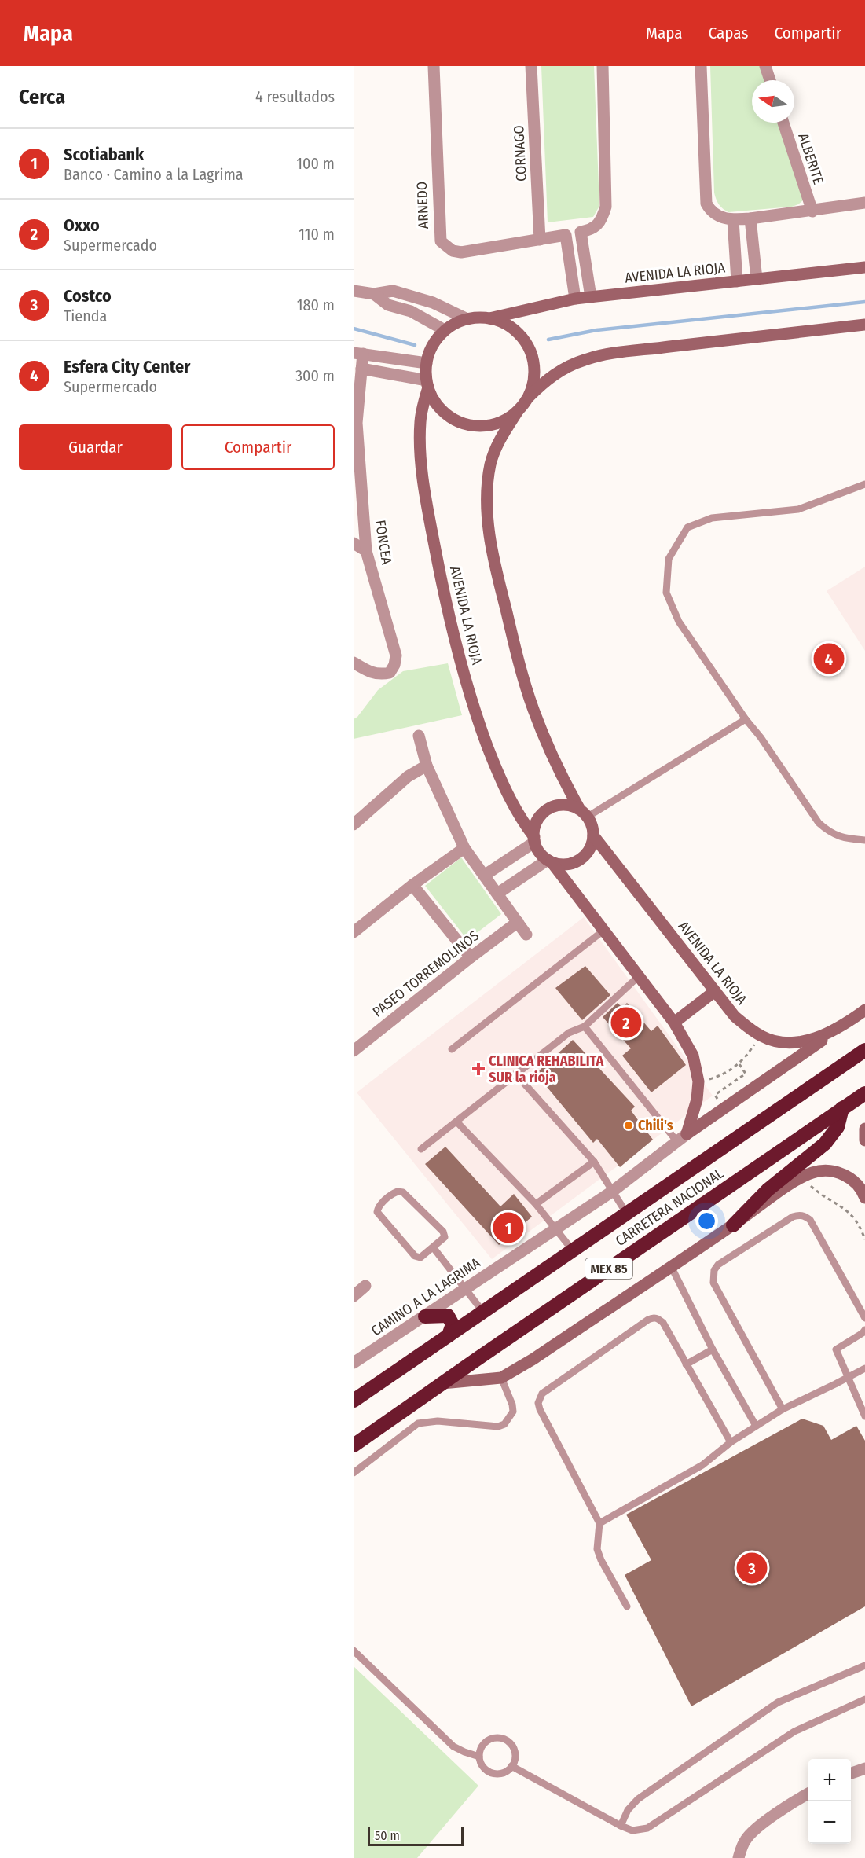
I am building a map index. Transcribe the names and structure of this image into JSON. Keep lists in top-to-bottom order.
{
  "streets": {
    "highway": ["CARRETERA NACIONAL", "MEX 85"],
    "street": [
      "CORNAGO",
      "ALBERITE",
      "ARNEDO",
      "AVENIDA LA RIOJA",
      "FONCEA",
      "PASEO TORREMOLINOS",
      "CAMINO A LA LAGRIMA"
    ]
  },
  "crossings": [
    ["CORNAGO", "ARNEDO"],
    ["ARNEDO", "AVENIDA LA RIOJA"]
  ],
  "places": {
    "health": ["CLINICA REHABILITA SUR la rioja"],
    "other": ["Chili's"]
  },
  "scale_bar": "50 m",
  "north": "left",
  "page": {
    "header": "Mapa",
    "nav": ["Mapa", "Capas", "Compartir"],
    "heading": ["Cerca", "4 resultados"],
    "list": [
      {
        "mark": "1",
        "name": "Scotiabank",
        "note": "Banco · Camino a la Lagrima",
        "value": "100 m"
      },
      {
        "mark": "2",
        "name": "Oxxo",
        "note": "Supermercado",
        "value": "110 m"
      },
      {
        "mark": "3",
        "name": "Costco",
        "note": "Tienda",
        "value": "180 m"
      },
      {
        "mark": "4",
        "name": "Esfera City Center",
        "note": "Supermercado",
        "value": "300 m"
      }
    ],
    "buttons": ["Guardar", "Compartir"],
    "pins": [
      "4",
      "2",
      "1",
      "3"
    ],
    "map_buttons": ["+", "−"],
    "scale": "50 m"
  }
}
